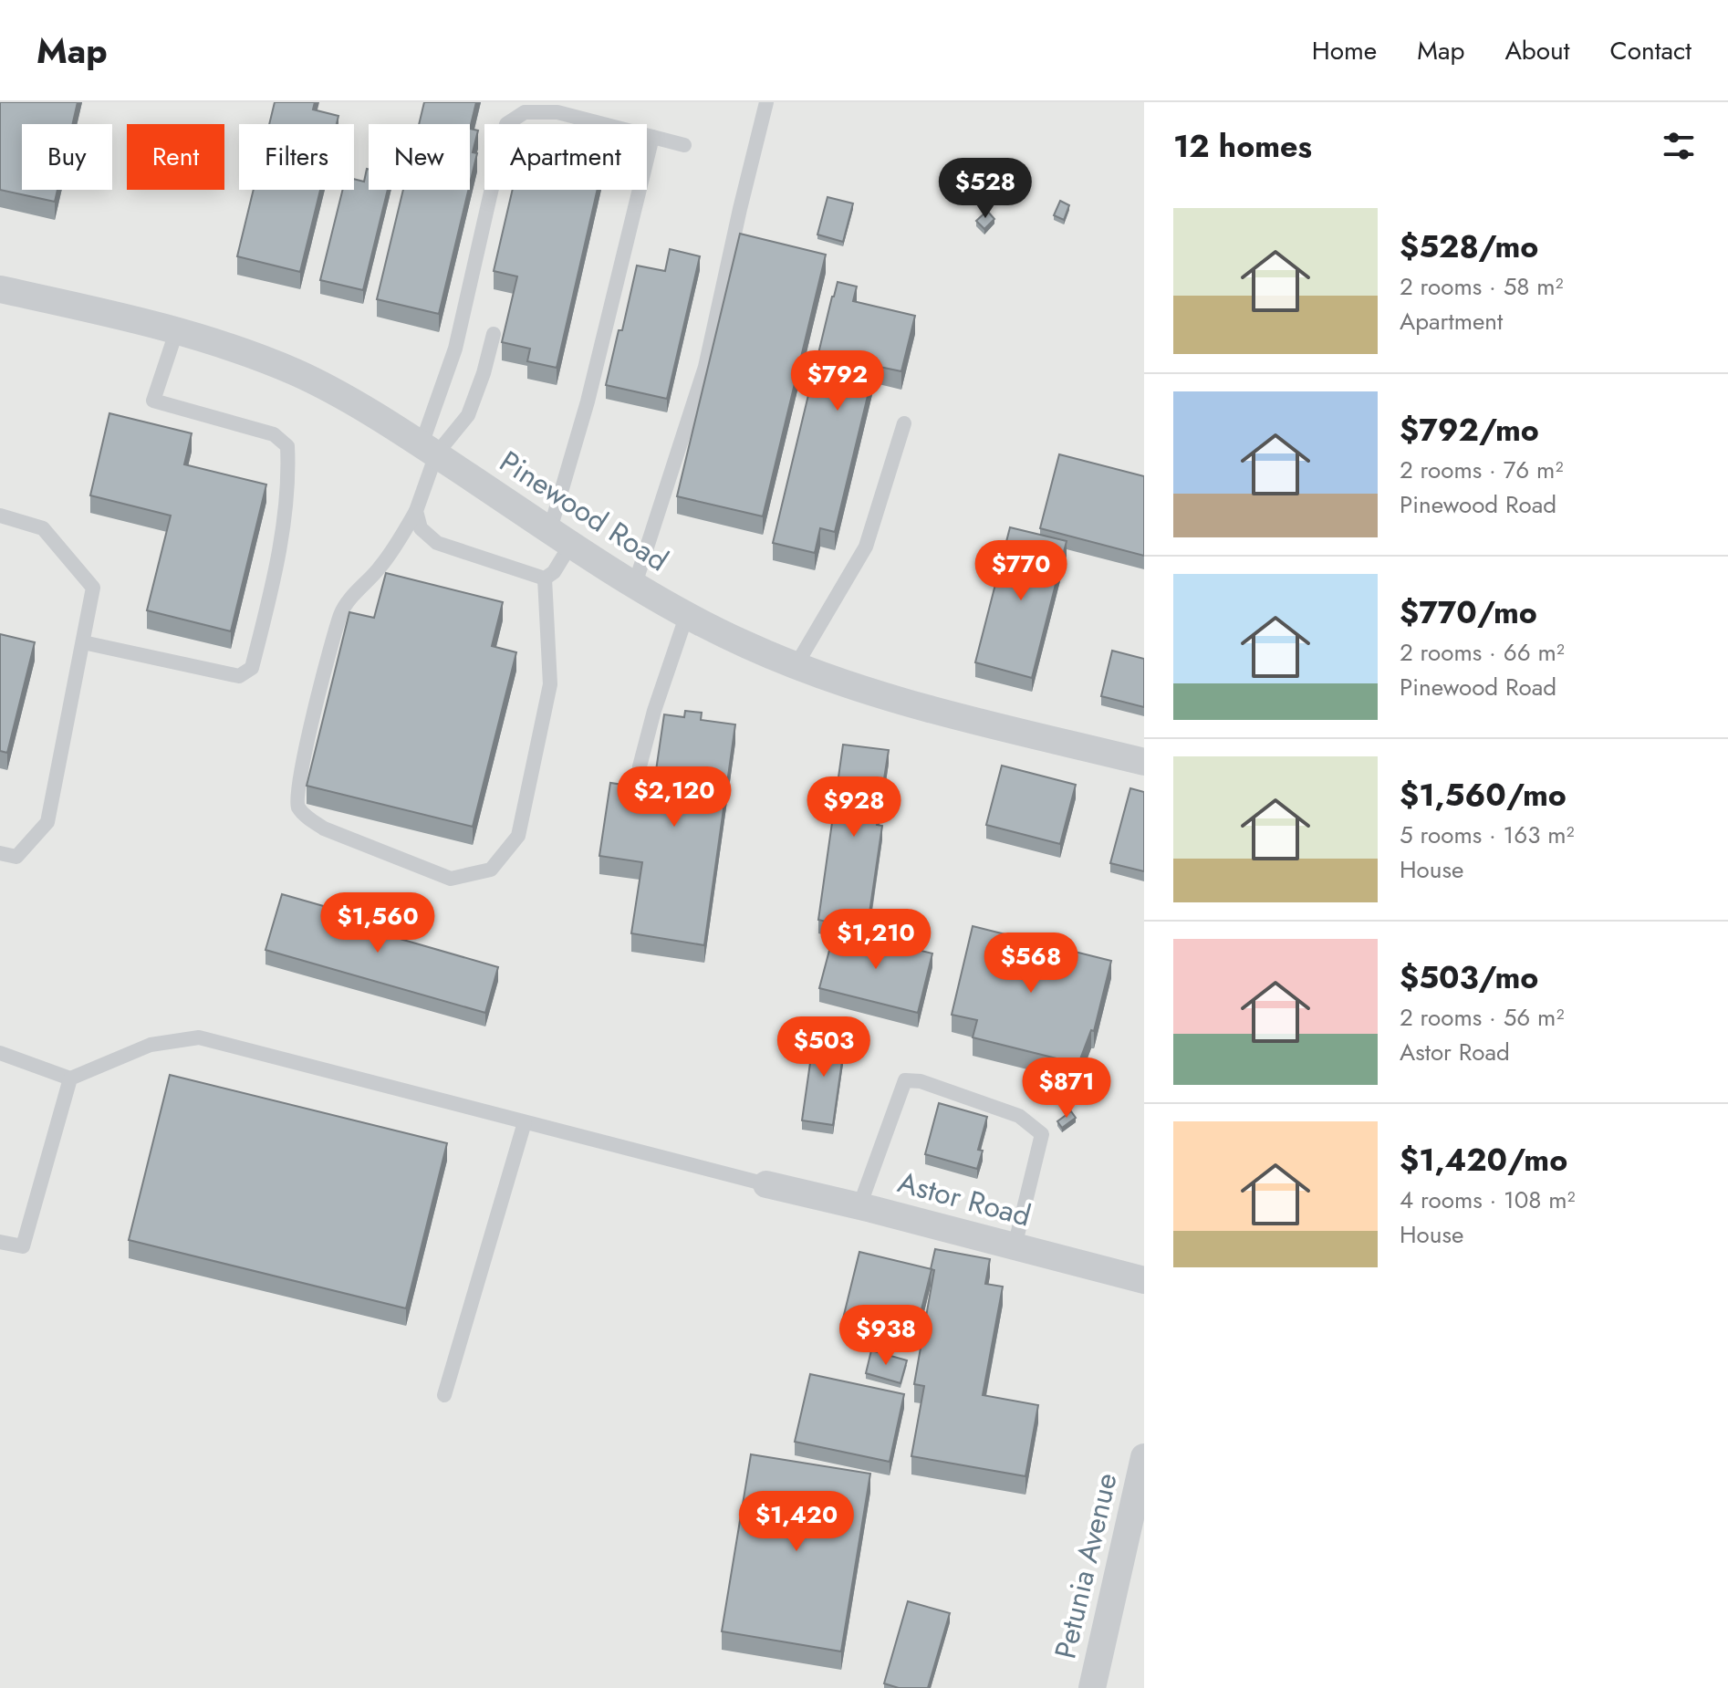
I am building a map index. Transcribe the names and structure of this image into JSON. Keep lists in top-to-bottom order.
{
  "streets": {
    "street": ["Pinewood Road", "Astor Road", "Petunia Avenue"]
  },
  "page": {
    "header": "Map",
    "nav": [
      "Home",
      "Map",
      "About",
      "Contact"
    ],
    "heading": "12 homes",
    "chip": [
      "Buy",
      "Rent",
      "Filters",
      "New",
      "Apartment"
    ],
    "price": [
      "$528",
      "$792",
      "$770",
      "$2,120",
      "$928",
      "$1,560",
      "$1,210",
      "$568",
      "$503",
      "$871",
      "$938",
      "$1,420"
    ],
    "list": [
      {
        "name": "$528/mo",
        "note": "2 rooms · 58 m² · Apartment"
      },
      {
        "name": "$792/mo",
        "note": "2 rooms · 76 m² · Pinewood Road"
      },
      {
        "name": "$770/mo",
        "note": "2 rooms · 66 m² · Pinewood Road"
      },
      {
        "name": "$1,560/mo",
        "note": "5 rooms · 163 m² · House"
      },
      {
        "name": "$503/mo",
        "note": "2 rooms · 56 m² · Astor Road"
      },
      {
        "name": "$1,420/mo",
        "note": "4 rooms · 108 m² · House"
      }
    ]
  }
}
